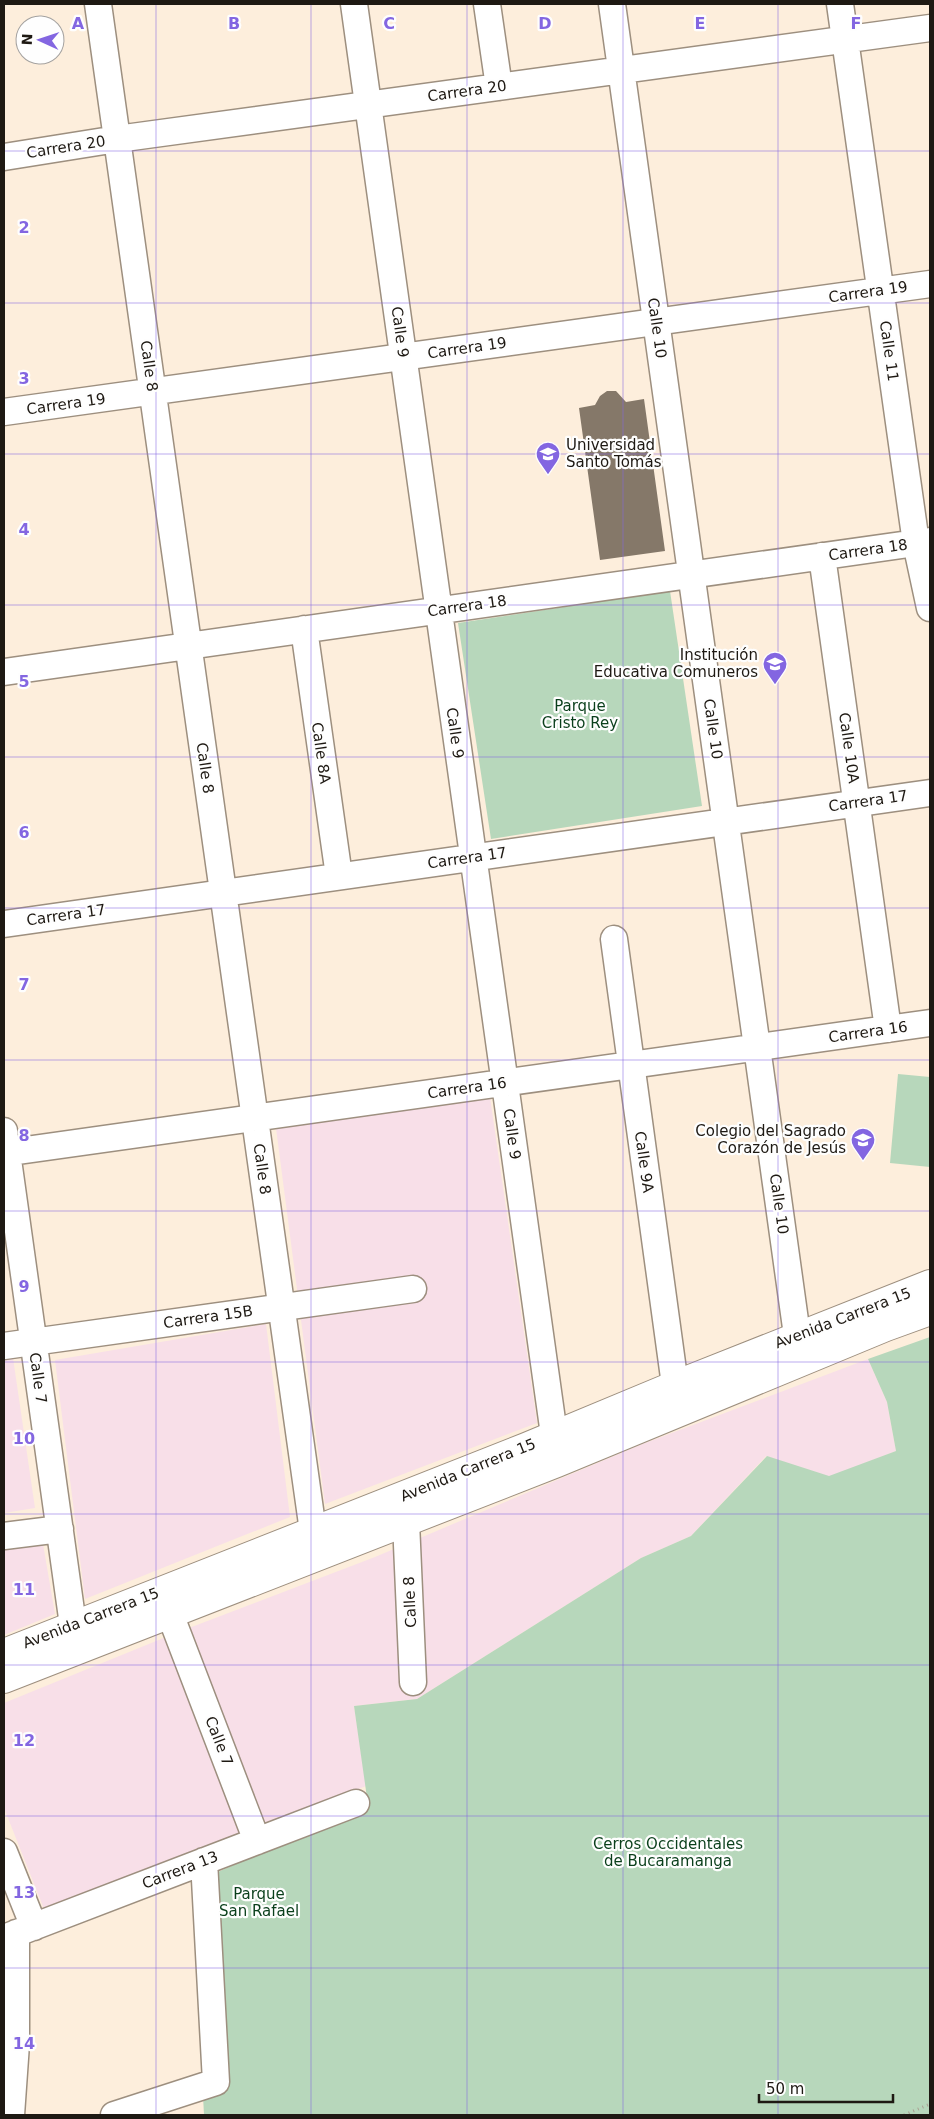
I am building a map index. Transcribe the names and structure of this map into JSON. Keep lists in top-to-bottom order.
{
  "streets": {
    "main road": ["Avenida Carrera 15"],
    "street": [
      "Carrera 20",
      "Carrera 19",
      "Calle 10",
      "Calle 9",
      "Calle 11",
      "Calle 8",
      "Carrera 18",
      "Calle 10A",
      "Calle 8A",
      "Carrera 17",
      "Carrera 16",
      "Calle 9A",
      "Carrera 15B",
      "Calle 7",
      "Carrera 13"
    ]
  },
  "crossings": [
    ["Carrera 20", "Calle 10"],
    ["Carrera 20", "Calle 9"],
    ["Carrera 20", "Calle 11"],
    ["Carrera 20", "Calle 8"],
    ["Carrera 19", "Calle 10"],
    ["Carrera 19", "Calle 9"],
    ["Carrera 19", "Calle 11"],
    ["Carrera 19", "Calle 8"],
    ["Calle 10", "Carrera 18"],
    ["Calle 10", "Carrera 17"],
    ["Calle 10", "Carrera 16"],
    ["Calle 10", "Avenida Carrera 15"],
    ["Calle 9", "Carrera 18"],
    ["Calle 9", "Carrera 17"],
    ["Calle 9", "Carrera 16"],
    ["Calle 9", "Avenida Carrera 15"],
    ["Calle 11", "Carrera 18"],
    ["Calle 8", "Carrera 18"],
    ["Calle 8", "Carrera 17"],
    ["Calle 8", "Carrera 16"],
    ["Calle 8", "Carrera 15B"],
    ["Calle 8", "Avenida Carrera 15"],
    ["Carrera 18", "Calle 10A"],
    ["Carrera 18", "Calle 8A"],
    ["Calle 10A", "Carrera 17"],
    ["Calle 10A", "Carrera 16"],
    ["Calle 8A", "Carrera 17"],
    ["Carrera 16", "Calle 9A"],
    ["Carrera 16", "Calle 7"],
    ["Calle 9A", "Avenida Carrera 15"],
    ["Carrera 15B", "Calle 7"],
    ["Avenida Carrera 15", "Calle 7"],
    ["Calle 7", "Carrera 13"]
  ],
  "parks": ["Parque Cristo Rey", "Cerros Occidentales de Bucaramanga", "Parque San Rafael"],
  "places": {
    "school or university": ["Universidad Santo Tomás", "Institución Educativa Comuneros", "Colegio del Sagrado Corazón de Jesús"]
  },
  "scale_bar": "50 m",
  "north": "left",
  "grid": {
    "columns": [
      "A",
      "B",
      "C",
      "D",
      "E",
      "F"
    ],
    "rows": [
      "2",
      "3",
      "4",
      "5",
      "6",
      "7",
      "8",
      "9",
      "10",
      "11",
      "12",
      "13",
      "14"
    ]
  }
}
